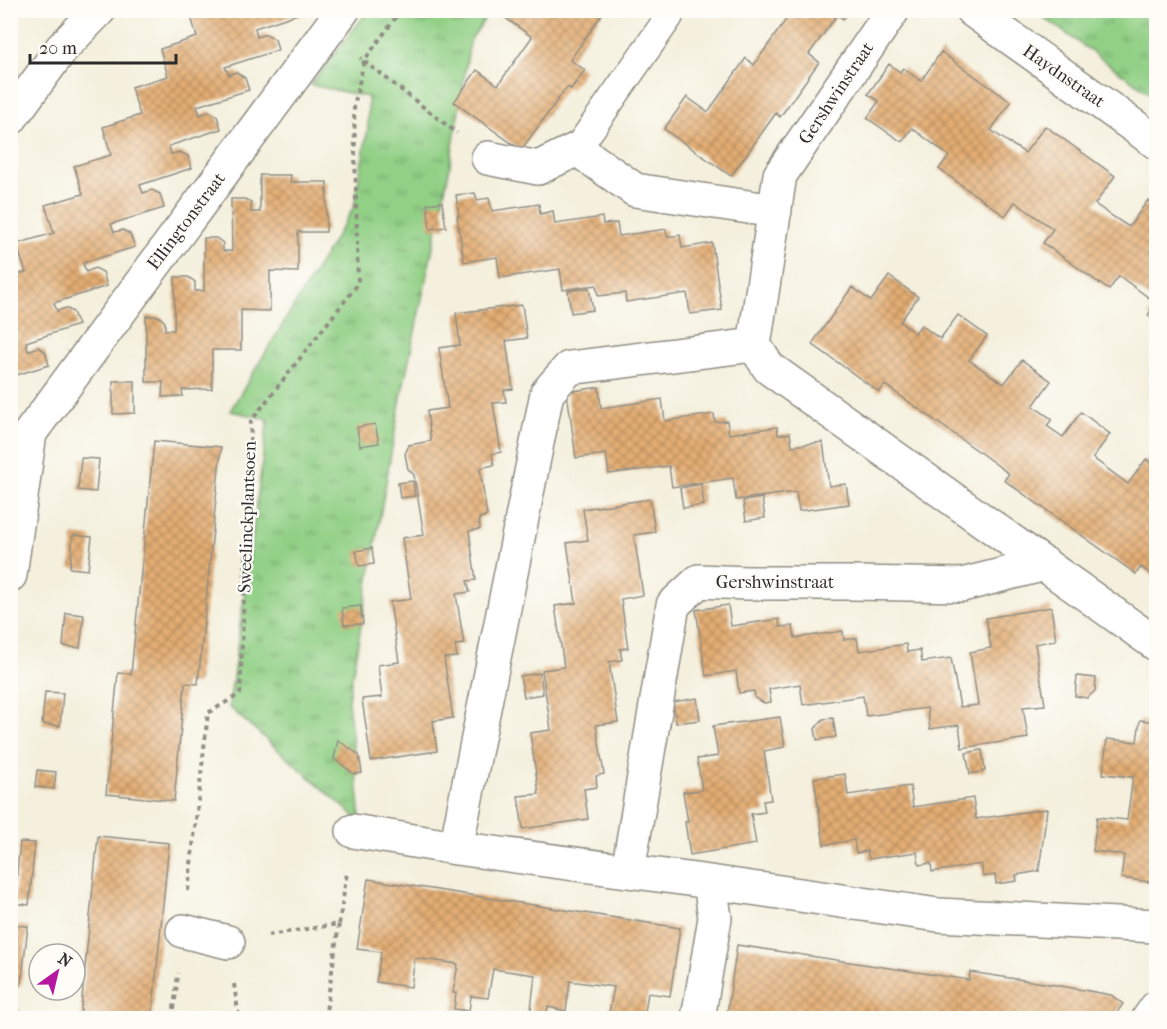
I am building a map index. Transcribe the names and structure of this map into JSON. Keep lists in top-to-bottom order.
{
  "streets": {
    "street": ["Haydnstraat", "Gershwinstraat", "Ellingtonstraat"],
    "path": ["Sweelinckplantsoen"]
  },
  "scale_bar": "20 m",
  "north": "top right"
}
